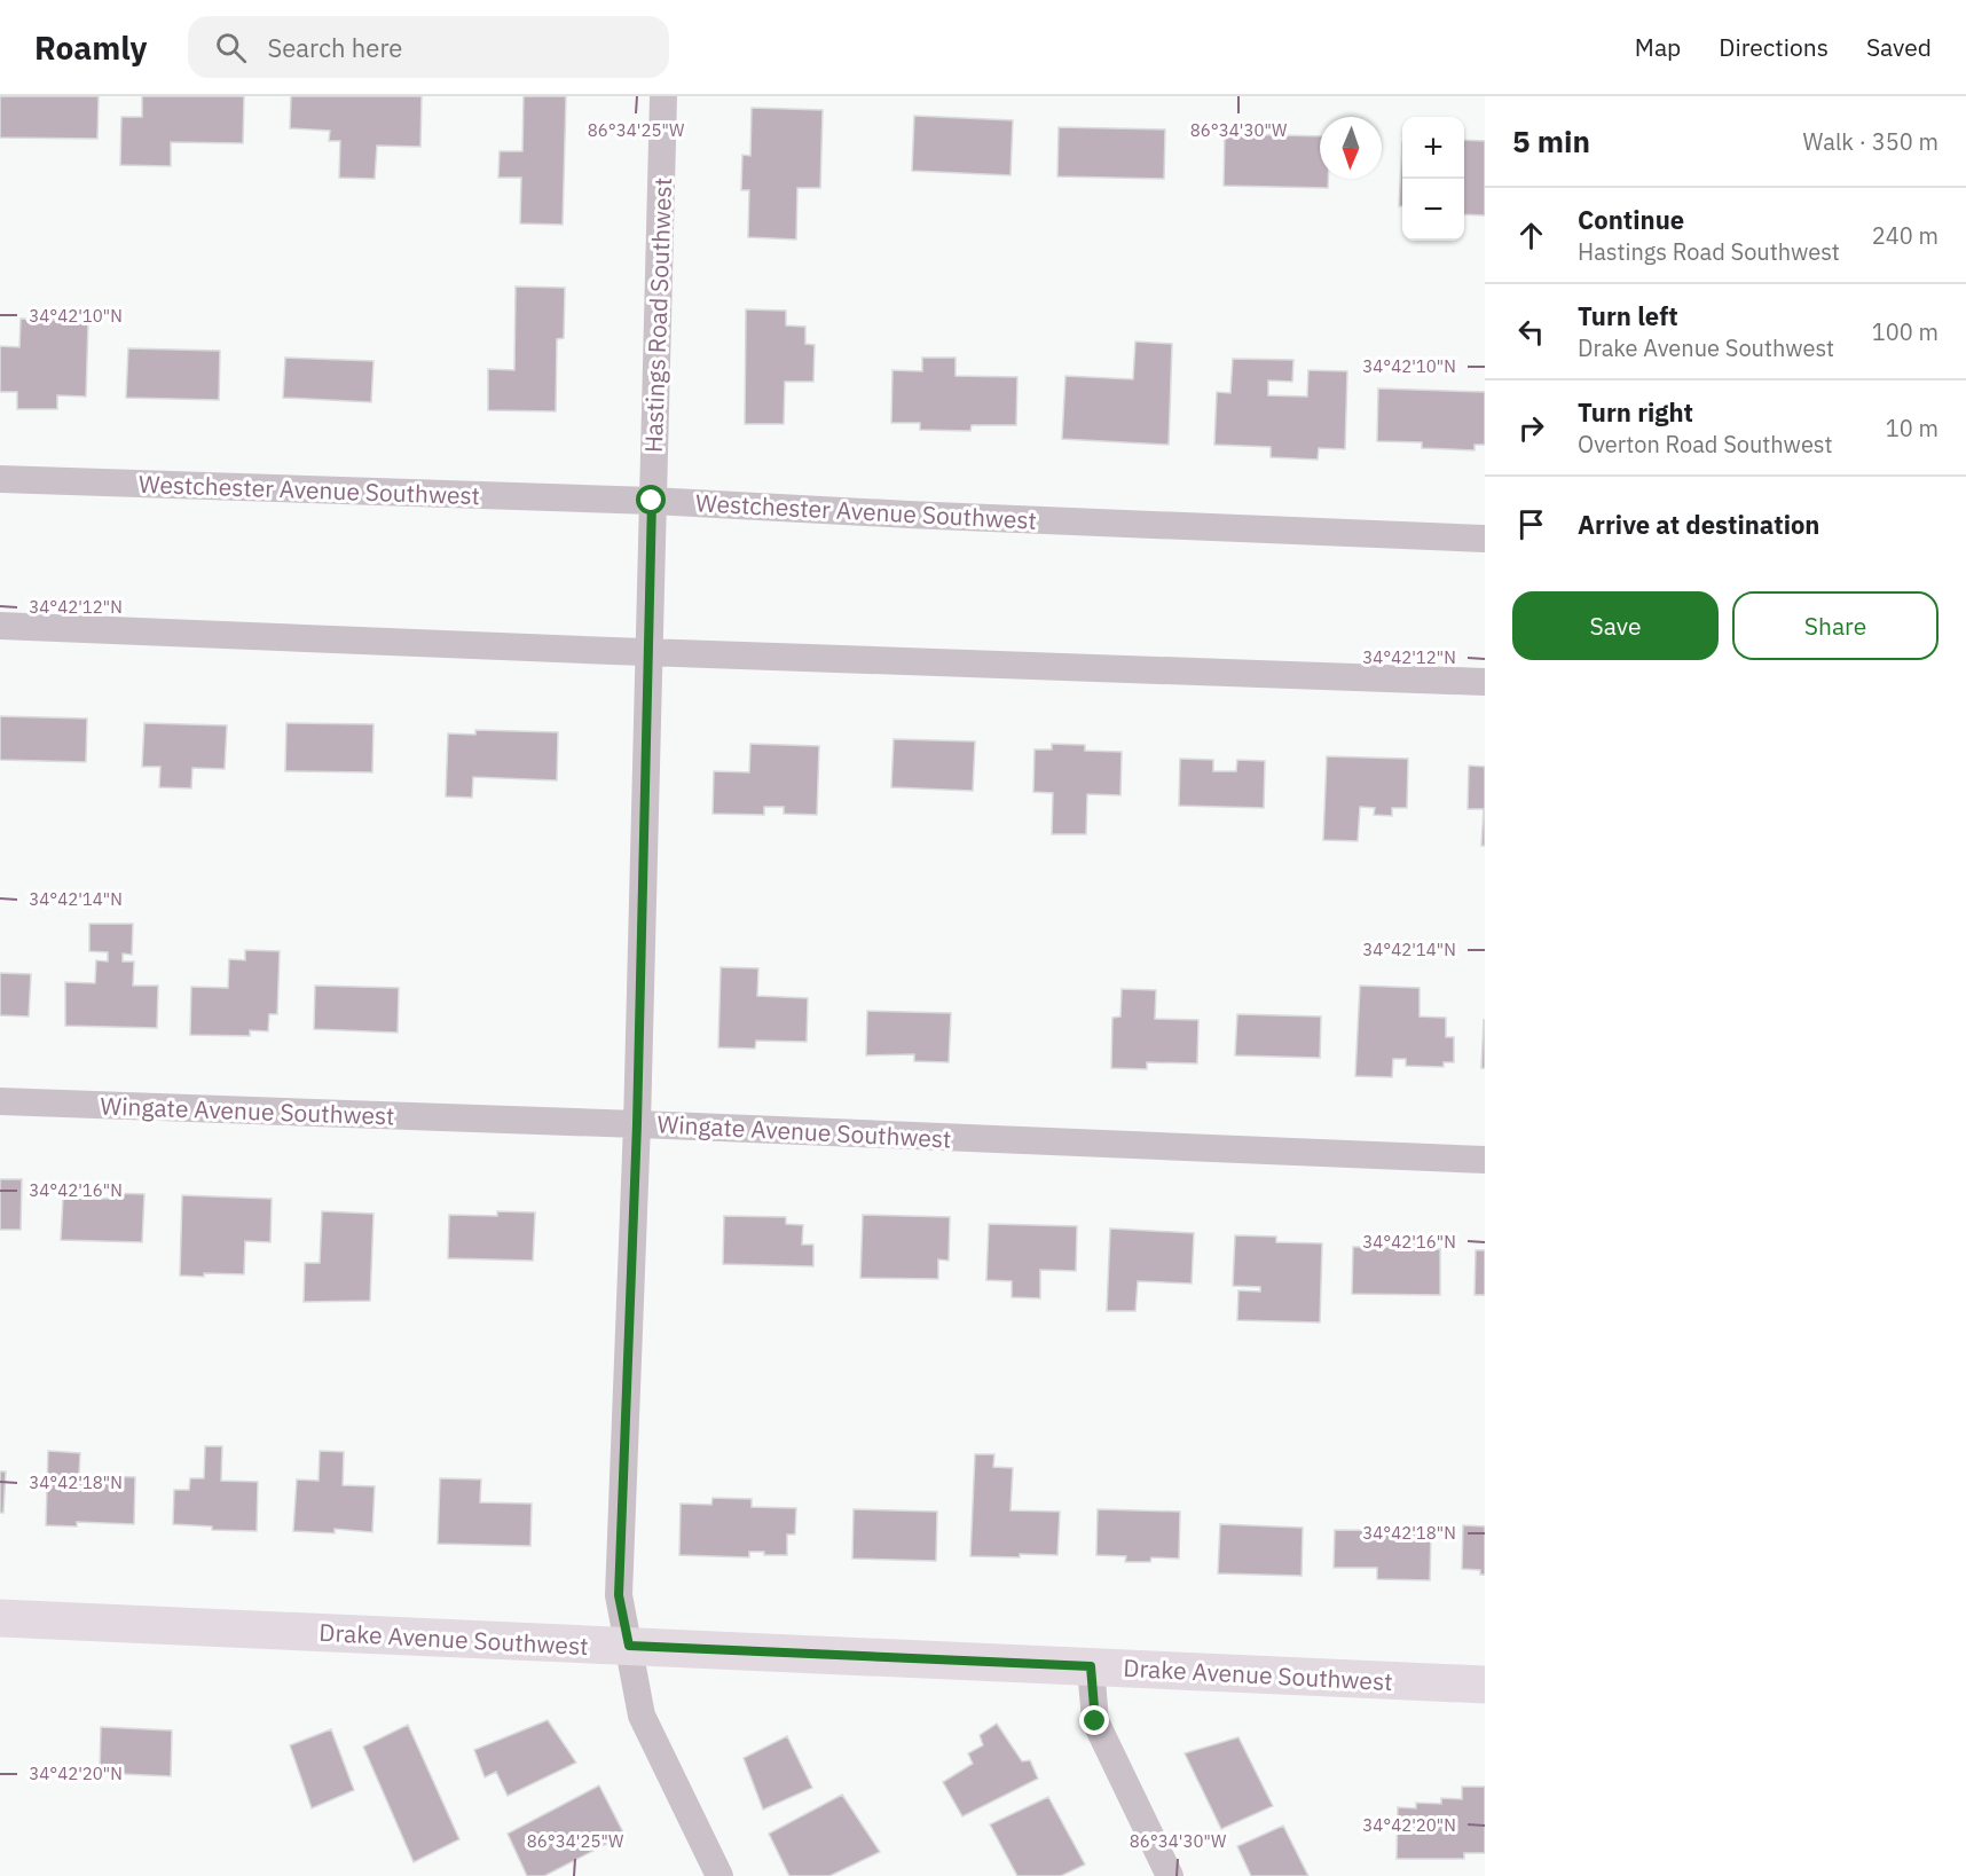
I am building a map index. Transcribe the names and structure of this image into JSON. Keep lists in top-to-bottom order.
{
  "streets": {
    "street": [
      "Hastings Road Southwest",
      "Westchester Avenue Southwest",
      "Wingate Avenue Southwest",
      "Drake Avenue Southwest"
    ]
  },
  "crossings": [
    ["Hastings Road Southwest", "Westchester Avenue Southwest"],
    ["Hastings Road Southwest", "Wingate Avenue Southwest"],
    ["Hastings Road Southwest", "Drake Avenue Southwest"]
  ],
  "north": "bottom",
  "page": {
    "header": "Roamly",
    "search": "Search here",
    "nav": ["Map", "Directions", "Saved"],
    "heading": ["5 min", "Walk · 350 m"],
    "map_buttons": ["+", "−"],
    "list": [
      ["Continue", "Hastings Road Southwest", "240 m"],
      ["Turn left", "Drake Avenue Southwest", "100 m"],
      ["Turn right", "Overton Road Southwest", "10 m"],
      "Arrive at destination"
    ],
    "buttons": ["Save", "Share"]
  },
  "coordinates": [
    "86°34'25\"W",
    "86°34'30\"W",
    "34°42'10\"N",
    "34°42'12\"N",
    "34°42'14\"N",
    "34°42'16\"N",
    "34°42'18\"N",
    "34°42'20\"N"
  ]
}
